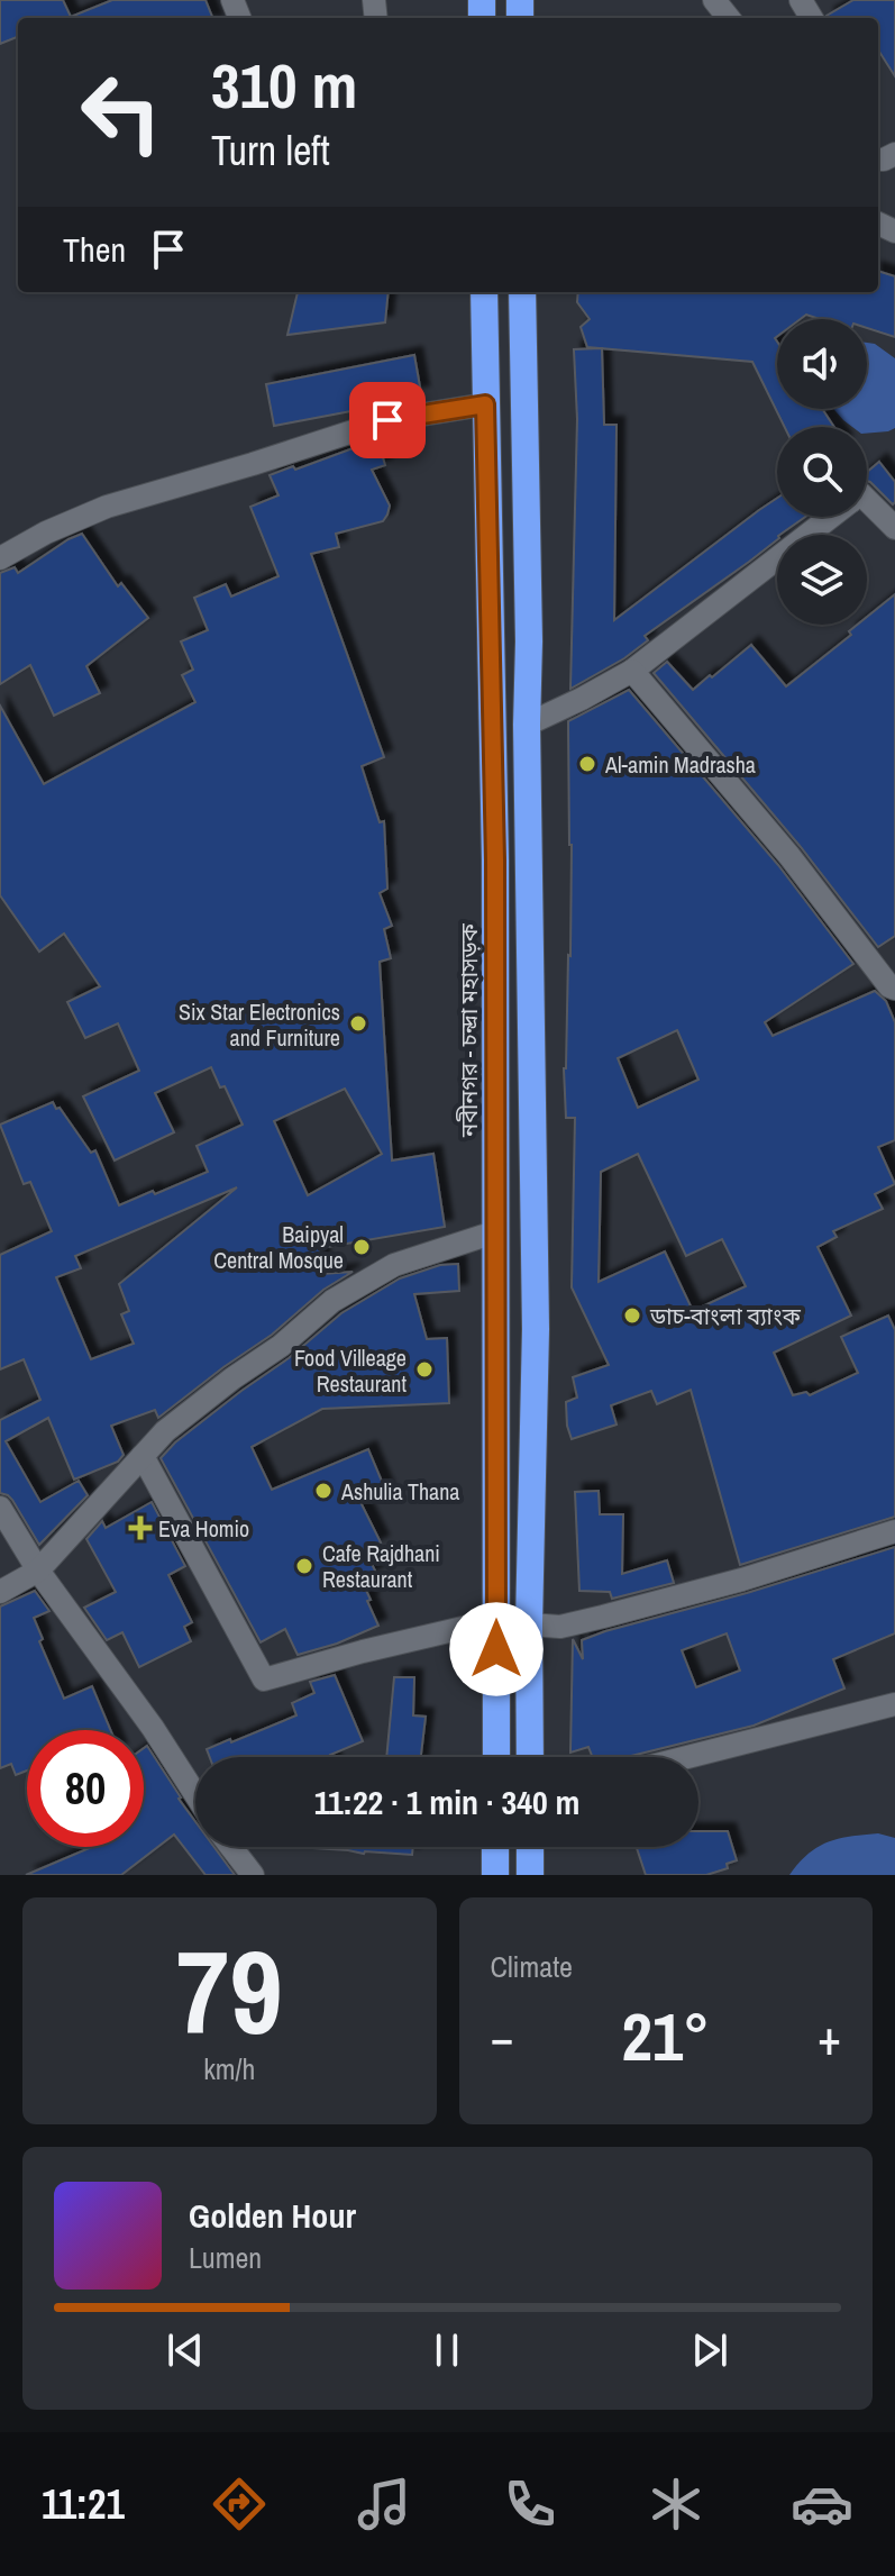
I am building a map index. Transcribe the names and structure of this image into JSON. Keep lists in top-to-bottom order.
{
  "streets": {
    "highway": ["নবীনগর - চন্দ্রা মহাসড়ক"]
  },
  "places": {
    "other": [
      "Al-amin Madrasha",
      "Six Star Electronics and Furniture",
      "Baipyal Central Mosque",
      "ডাচ-বাংলা ব্যাংক",
      "Food Villeage Restaurant",
      "Ashulia Thana",
      "Cafe Rajdhani Restaurant"
    ],
    "health": ["Eva Homio"]
  },
  "page": {
    "turn": ["310 m", "Turn left"],
    "then": "Then",
    "limit": "80",
    "trip": "11:22 · 1 min · 340 m",
    "tile": [
      ["79", "km/h"],
      "Climate"
    ],
    "heat": ["−", "21°", "+"],
    "song": ["Golden Hour", "Lumen"],
    "tabs": "11:21"
  }
}
